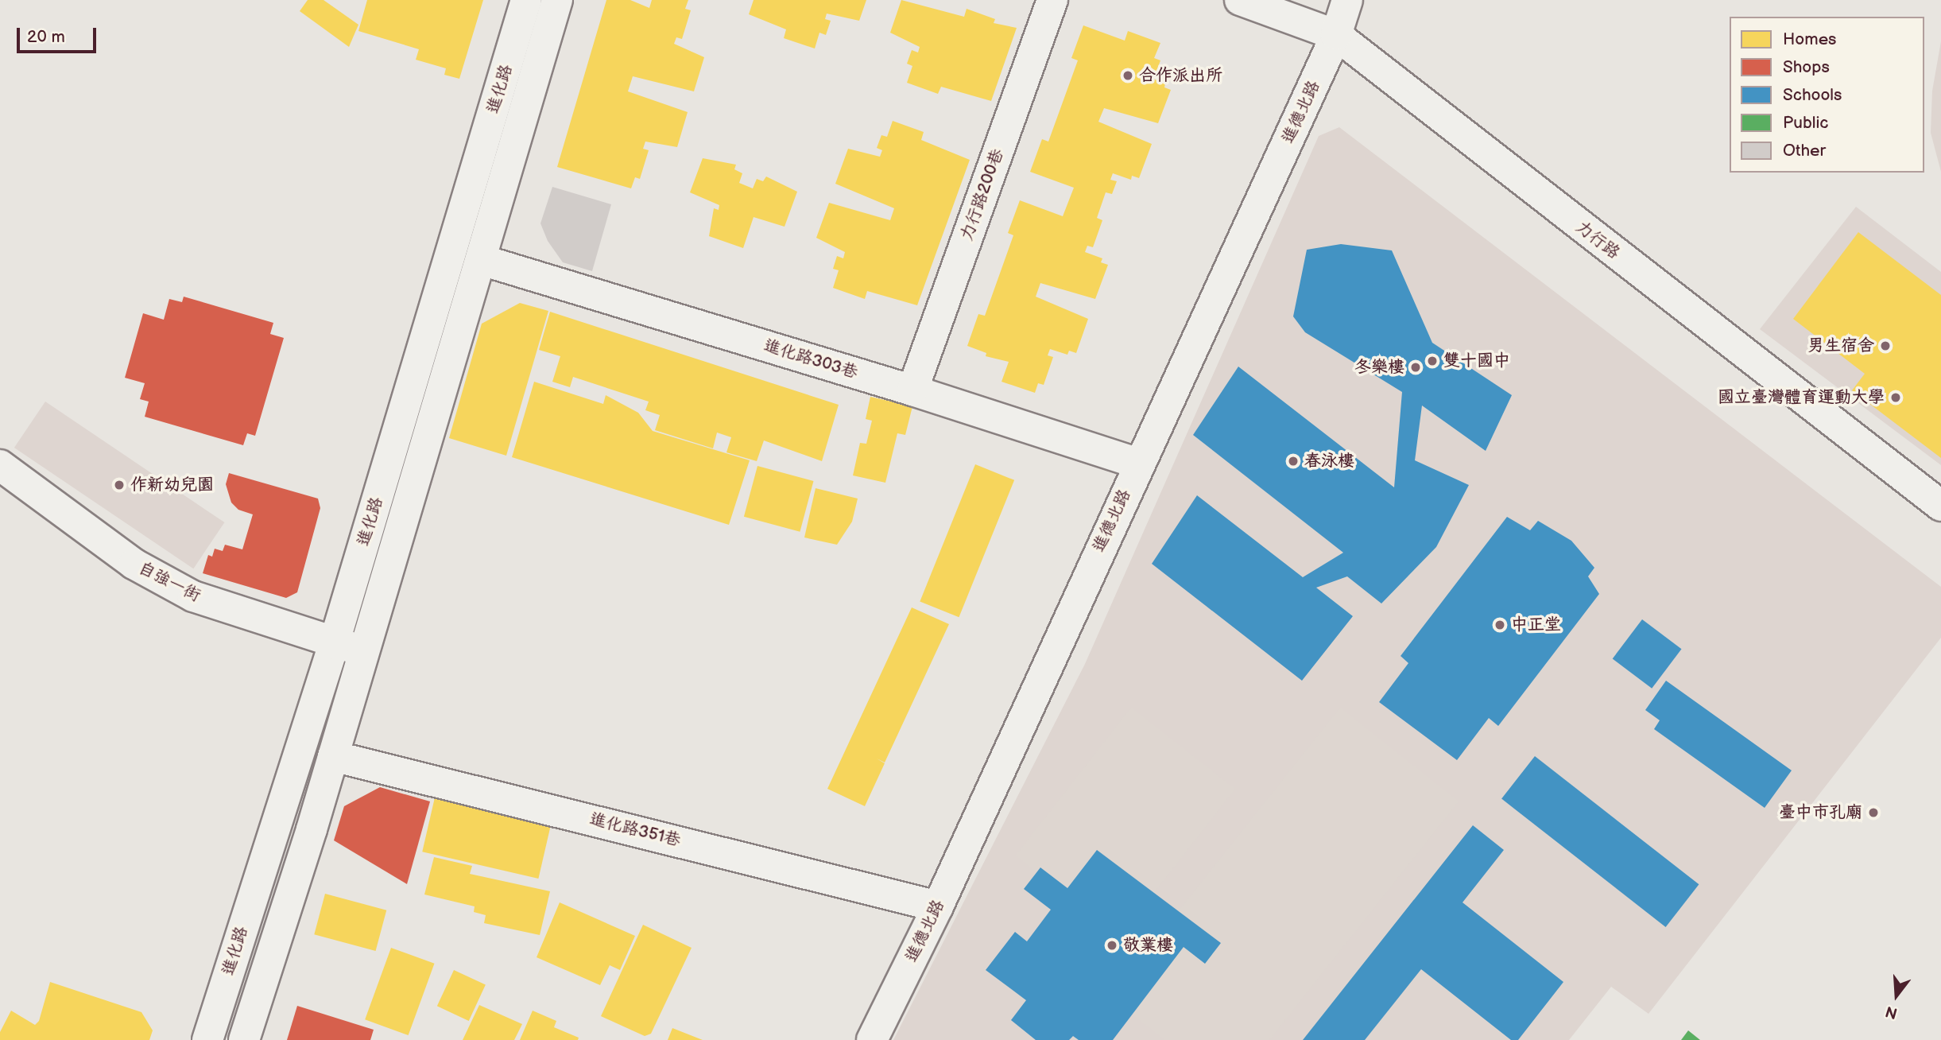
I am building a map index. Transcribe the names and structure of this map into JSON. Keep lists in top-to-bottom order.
{
  "streets": {
    "street": [
      "進化路",
      "進德北路",
      "力行路200巷",
      "力行路",
      "進化路303巷",
      "自強一街",
      "進化路351巷"
    ]
  },
  "crossings": [
    ["進化路", "進化路303巷"],
    ["進化路", "自強一街"],
    ["進化路", "進化路351巷"],
    ["進德北路", "力行路"],
    ["進德北路", "進化路303巷"],
    ["進德北路", "進化路351巷"],
    ["力行路200巷", "進化路303巷"]
  ],
  "places": [
    "合作派出所",
    "男生宿舍",
    "雙十國中",
    "冬樂樓",
    "國立臺灣體育運動大學",
    "春泳樓",
    "作新幼兒園",
    "中正堂",
    "臺中市孔廟",
    "敬業樓"
  ],
  "legend": [
    "Homes",
    "Shops",
    "Schools",
    "Public",
    "Other"
  ],
  "scale_bar": "20 m",
  "north": "bottom"
}
